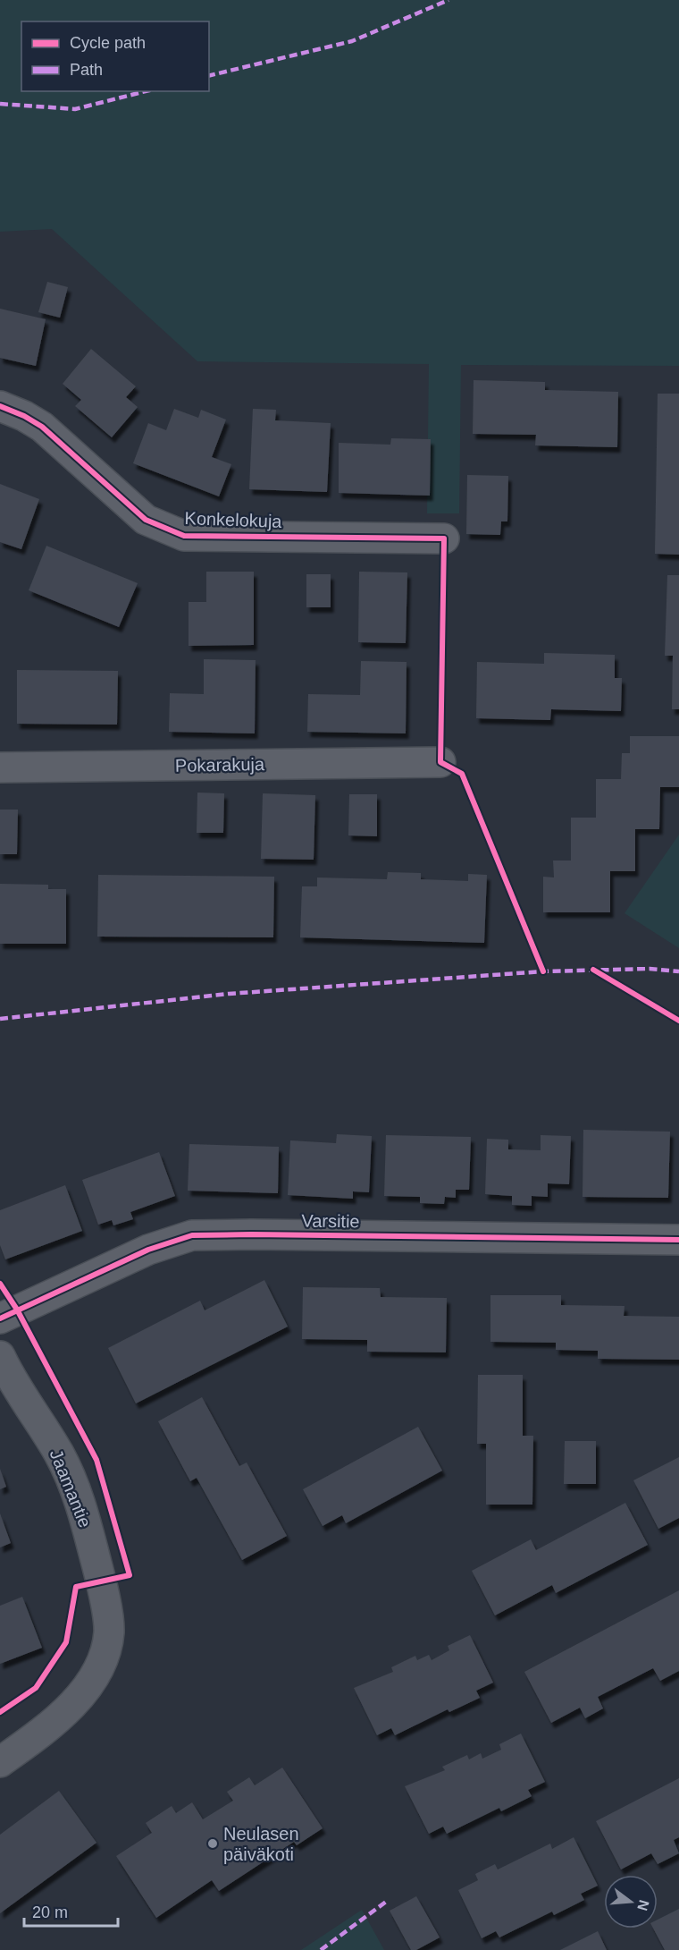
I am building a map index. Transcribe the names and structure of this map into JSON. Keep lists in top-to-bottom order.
{
  "streets": {
    "street": [
      "Konkelokuja",
      "Pokarakuja",
      "Varsitie",
      "Jaamantie"
    ]
  },
  "places": ["Neulasen päiväkoti"],
  "legend": ["Cycle path", "Path"],
  "scale_bar": "20 m",
  "north": "right"
}
